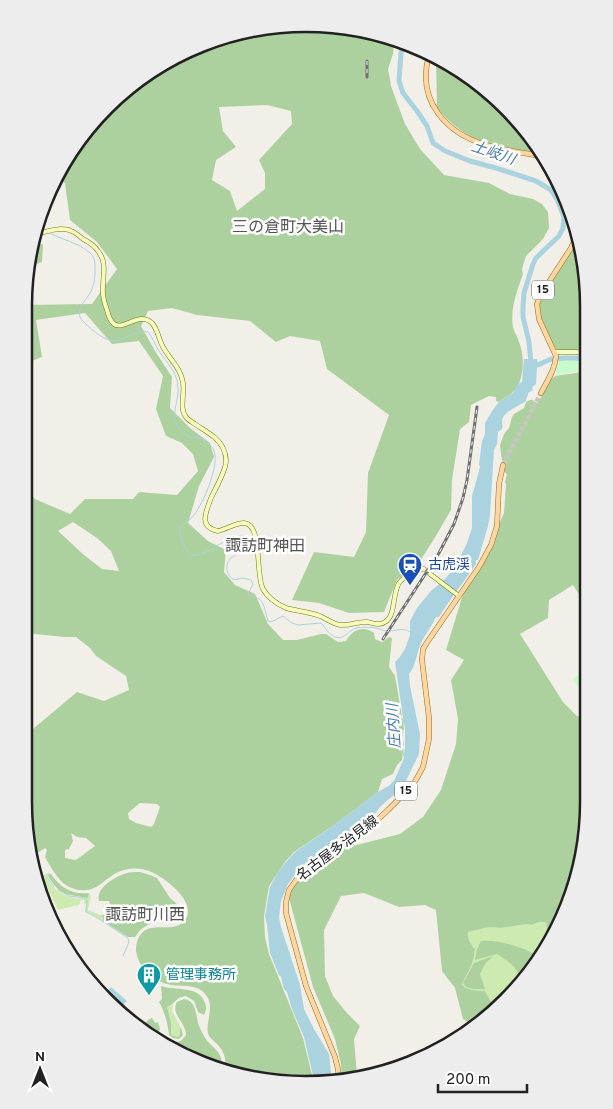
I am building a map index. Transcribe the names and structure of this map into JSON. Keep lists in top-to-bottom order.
{
  "streets": {
    "main road": ["15", "名古屋多治見線"]
  },
  "districts": ["三の倉町大美山", "諏訪町神田", "諏訪町川西"],
  "water": ["土岐川", "庄内川"],
  "places": {
    "station": ["古虎渓"],
    "building": ["管理事務所"]
  },
  "scale_bar": "200 m",
  "north": "top"
}
